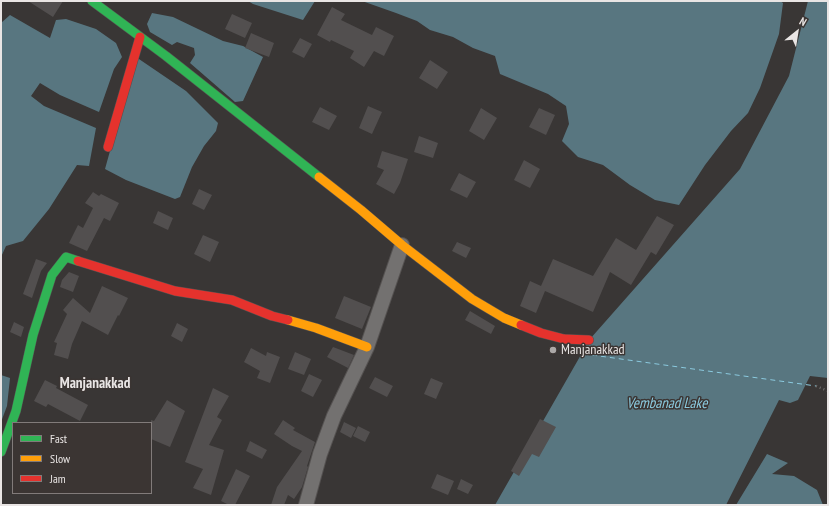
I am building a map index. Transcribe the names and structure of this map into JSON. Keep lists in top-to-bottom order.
{
  "districts": ["Manjanakkad"],
  "water": ["Vembanad Lake"],
  "places": ["Manjanakkad"],
  "legend": ["Fast", "Slow", "Jam"],
  "north": "top right"
}
